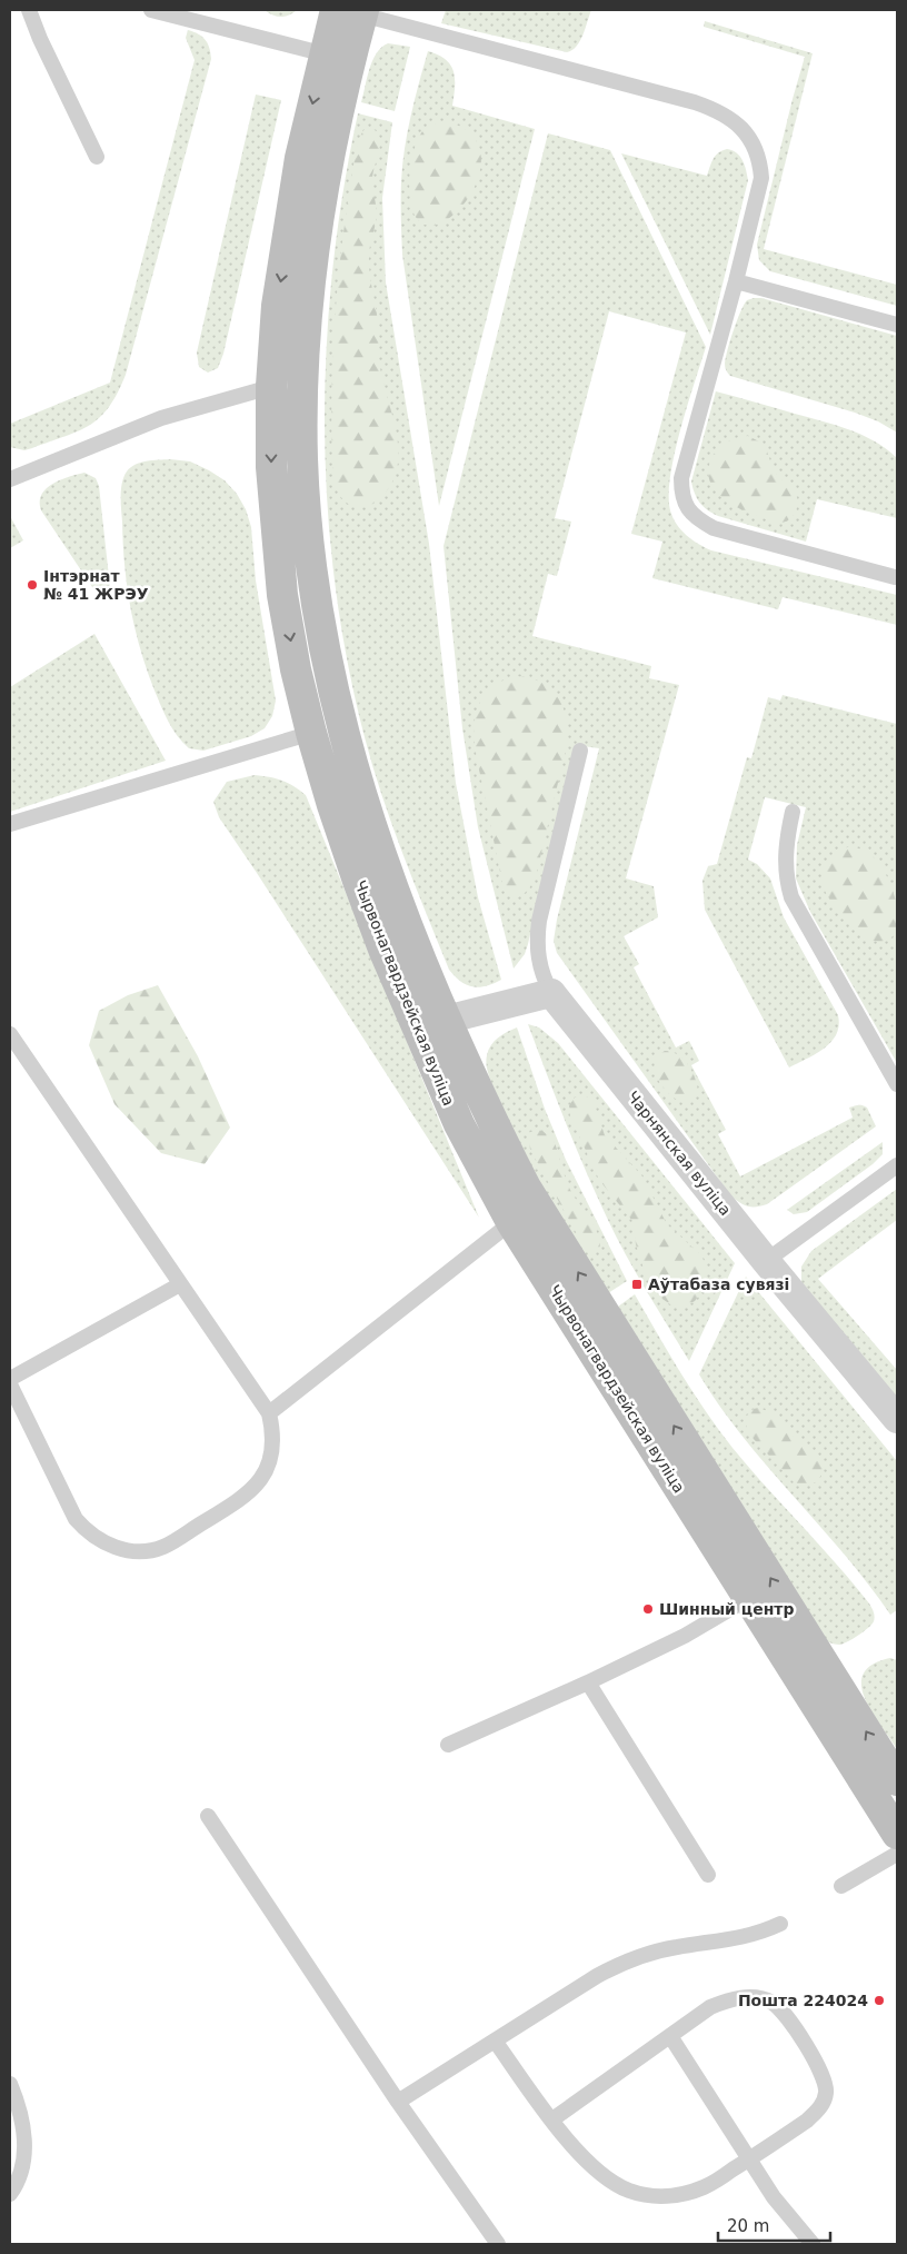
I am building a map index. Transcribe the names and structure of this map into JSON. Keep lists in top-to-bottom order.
{
  "streets": {
    "main road": ["Чырвонагвардзейская вуліца"],
    "street": ["Чарнянская вуліца"]
  },
  "places": {
    "other": ["Інтэрнат № 41 ЖРЭУ", "Шинный центр", "Пошта 224024"],
    "transit": ["Аўтабаза сувязі"]
  },
  "scale_bar": "20 m"
}
